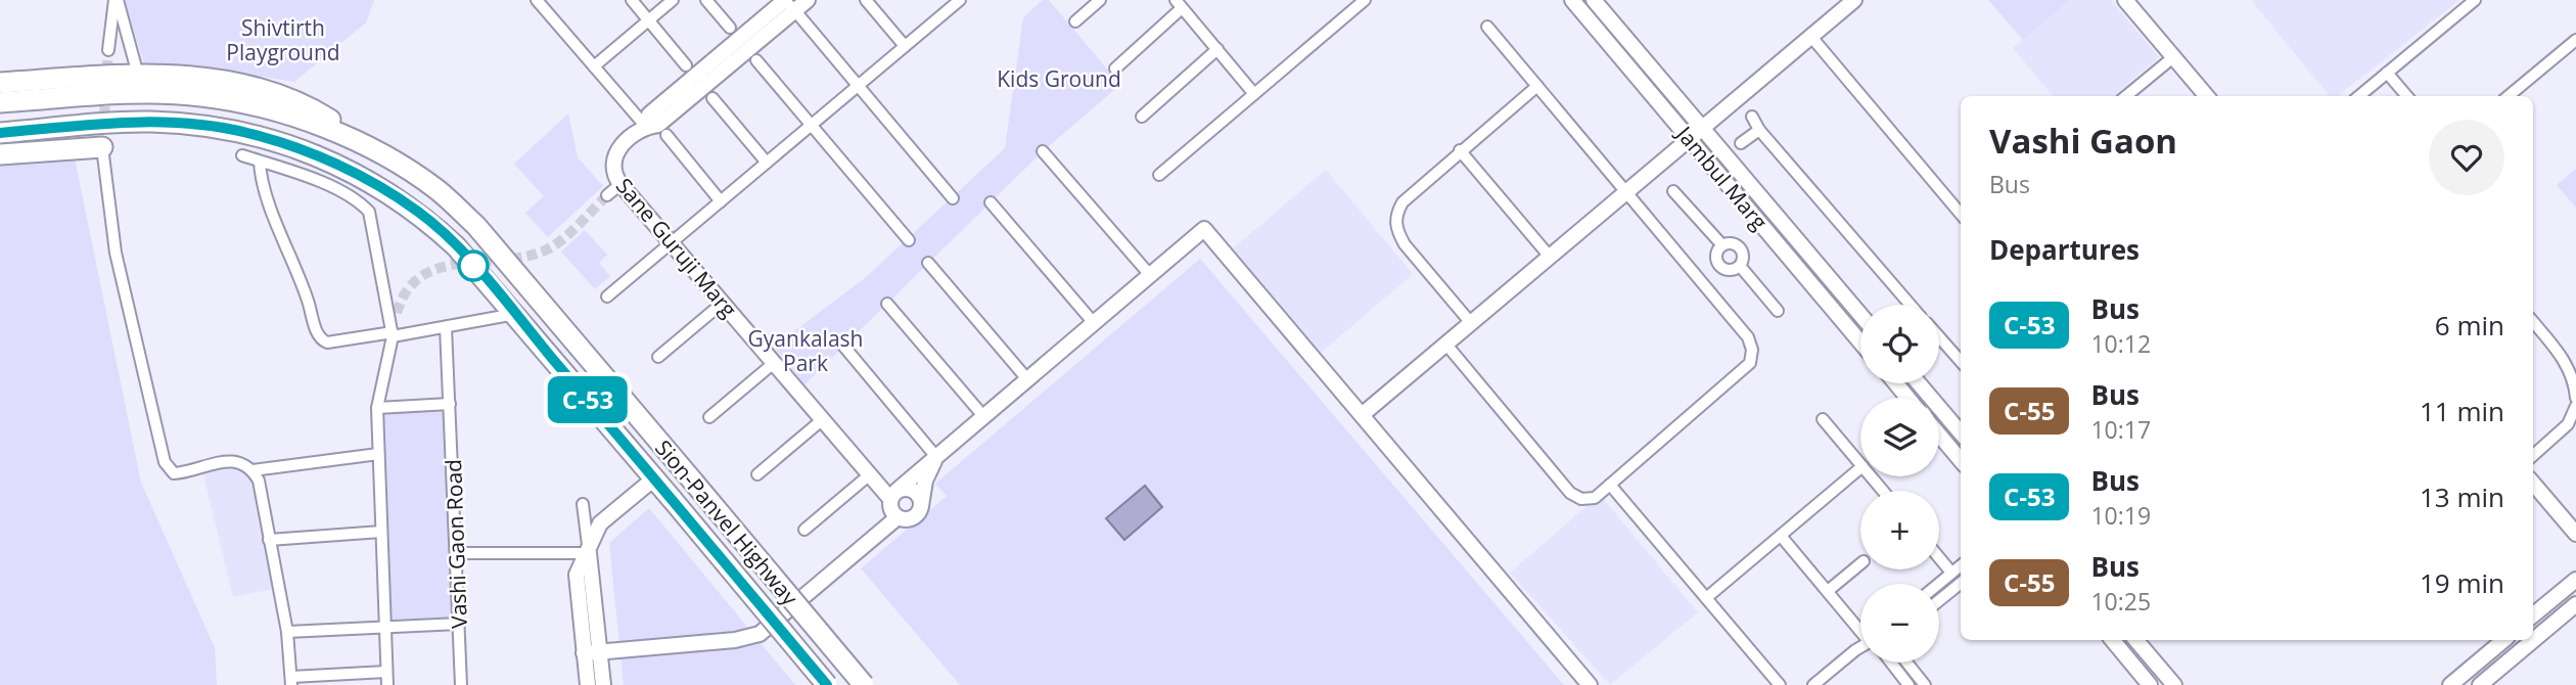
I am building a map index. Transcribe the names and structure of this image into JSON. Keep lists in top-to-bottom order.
{
  "streets": {
    "highway": ["Sion-Panvel Highway"],
    "street": ["Jambul Marg", "Sane Guruji Marg", "Vashi Gaon Road"]
  },
  "parks": ["Shivtirth Playground", "Kids Ground", "Gyankalash Park"],
  "lines": ["bus line C-53"],
  "page": {
    "on_map": "C-53",
    "heading": [
      ["Vashi Gaon", "Bus"],
      "Departures"
    ],
    "list": [
      {
        "mark": "C-53",
        "name": "Bus",
        "note": "10:12",
        "value": "6 min"
      },
      {
        "mark": "C-55",
        "name": "Bus",
        "note": "10:17",
        "value": "11 min"
      },
      {
        "mark": "C-53",
        "name": "Bus",
        "note": "10:19",
        "value": "13 min"
      },
      {
        "mark": "C-55",
        "name": "Bus",
        "note": "10:25",
        "value": "19 min"
      }
    ],
    "map_buttons": ["+", "−"]
  }
}
